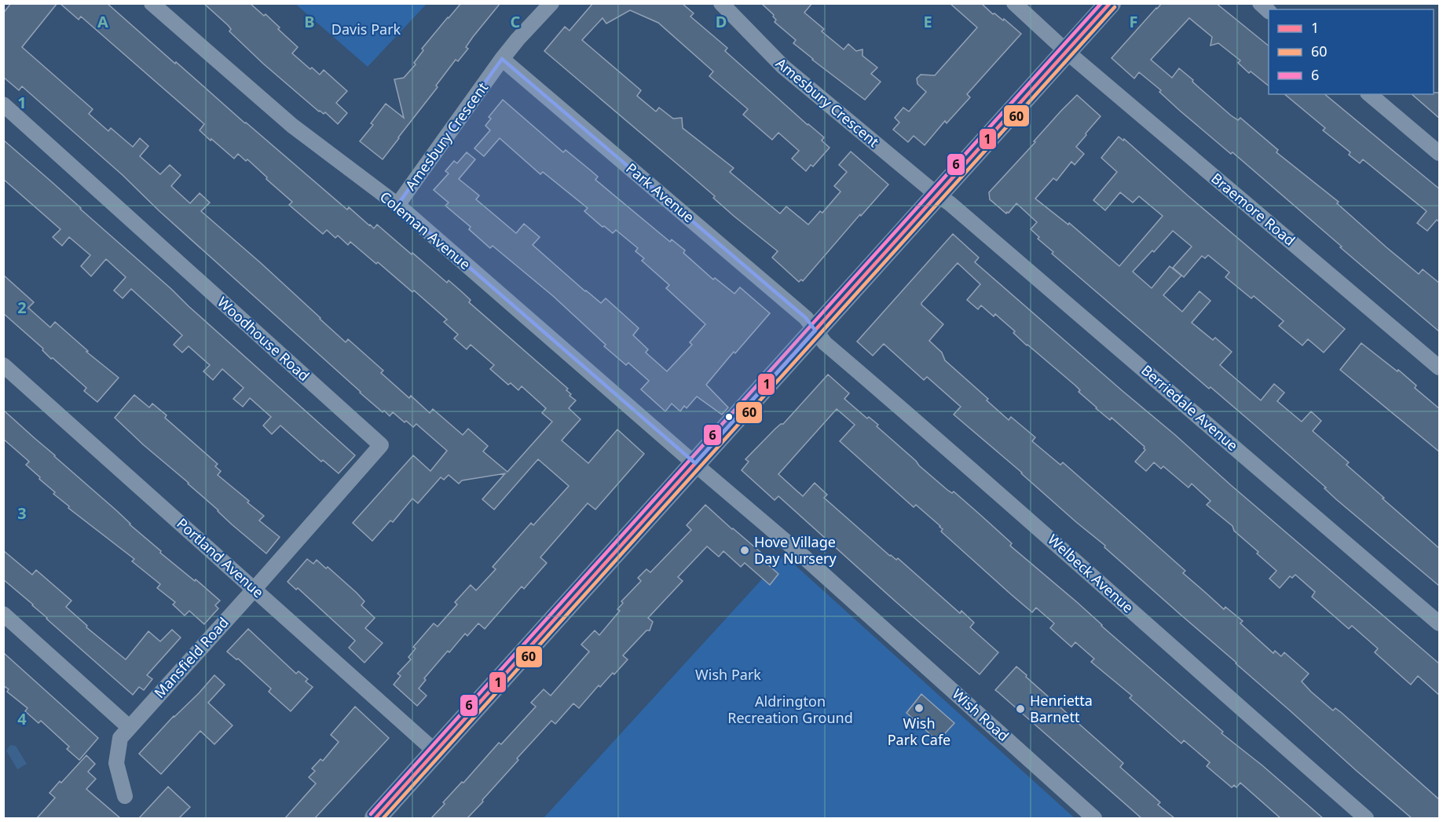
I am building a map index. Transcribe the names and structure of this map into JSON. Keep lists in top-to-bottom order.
{
  "streets": {
    "street": [
      "Amesbury Crescent",
      "Park Avenue",
      "Braemore Road",
      "Coleman Avenue",
      "Woodhouse Road",
      "Berriedale Avenue",
      "Portland Avenue",
      "Welbeck Avenue",
      "Mansfield Road",
      "Wish Road"
    ]
  },
  "crossings": [
    ["Amesbury Crescent", "Park Avenue"],
    ["Amesbury Crescent", "Coleman Avenue"],
    ["Amesbury Crescent", "Berriedale Avenue"],
    ["Park Avenue", "Welbeck Avenue"],
    ["Coleman Avenue", "Wish Road"],
    ["Woodhouse Road", "Portland Avenue"],
    ["Woodhouse Road", "Mansfield Road"],
    ["Portland Avenue", "Mansfield Road"]
  ],
  "parks": ["Davis Park", "Wish Park", "Aldrington Recreation Ground"],
  "places": ["Hove Village Day Nursery", "Wish Park Cafe", "Henrietta Barnett"],
  "lines": ["transit line 1", "transit line 6", "transit line 60"],
  "legend": ["1", "60", "6"],
  "grid": {
    "columns": [
      "A",
      "B",
      "C",
      "D",
      "E",
      "F"
    ],
    "rows": [
      "1",
      "2",
      "3",
      "4"
    ]
  }
}
